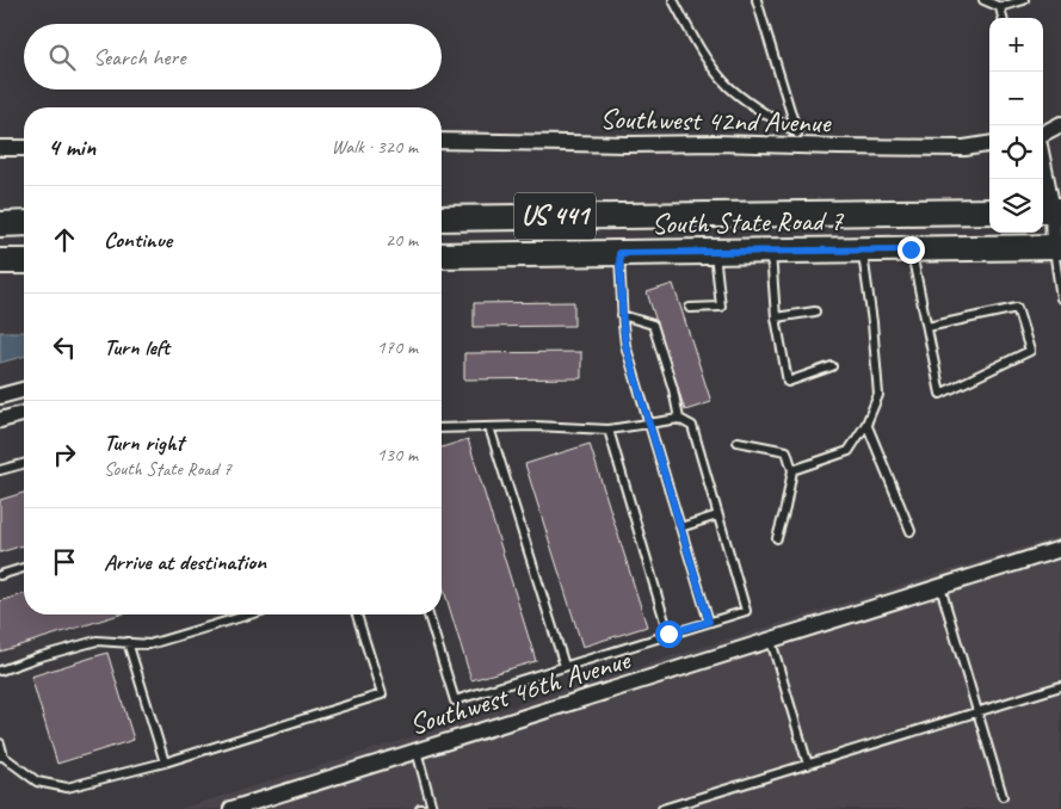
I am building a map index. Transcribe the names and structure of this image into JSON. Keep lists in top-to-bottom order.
{
  "streets": {
    "main road": ["US 441", "South State Road 7"],
    "street": ["Southwest 42nd Avenue", "Southwest 46th Avenue"]
  },
  "page": {
    "map_buttons": ["+", "−"],
    "search": "Search here",
    "heading": ["4 min", "Walk · 320 m"],
    "list": [
      ["Continue", "20 m"],
      ["Turn left", "170 m"],
      ["Turn right", "South State Road 7", "130 m"],
      "Arrive at destination"
    ]
  }
}
